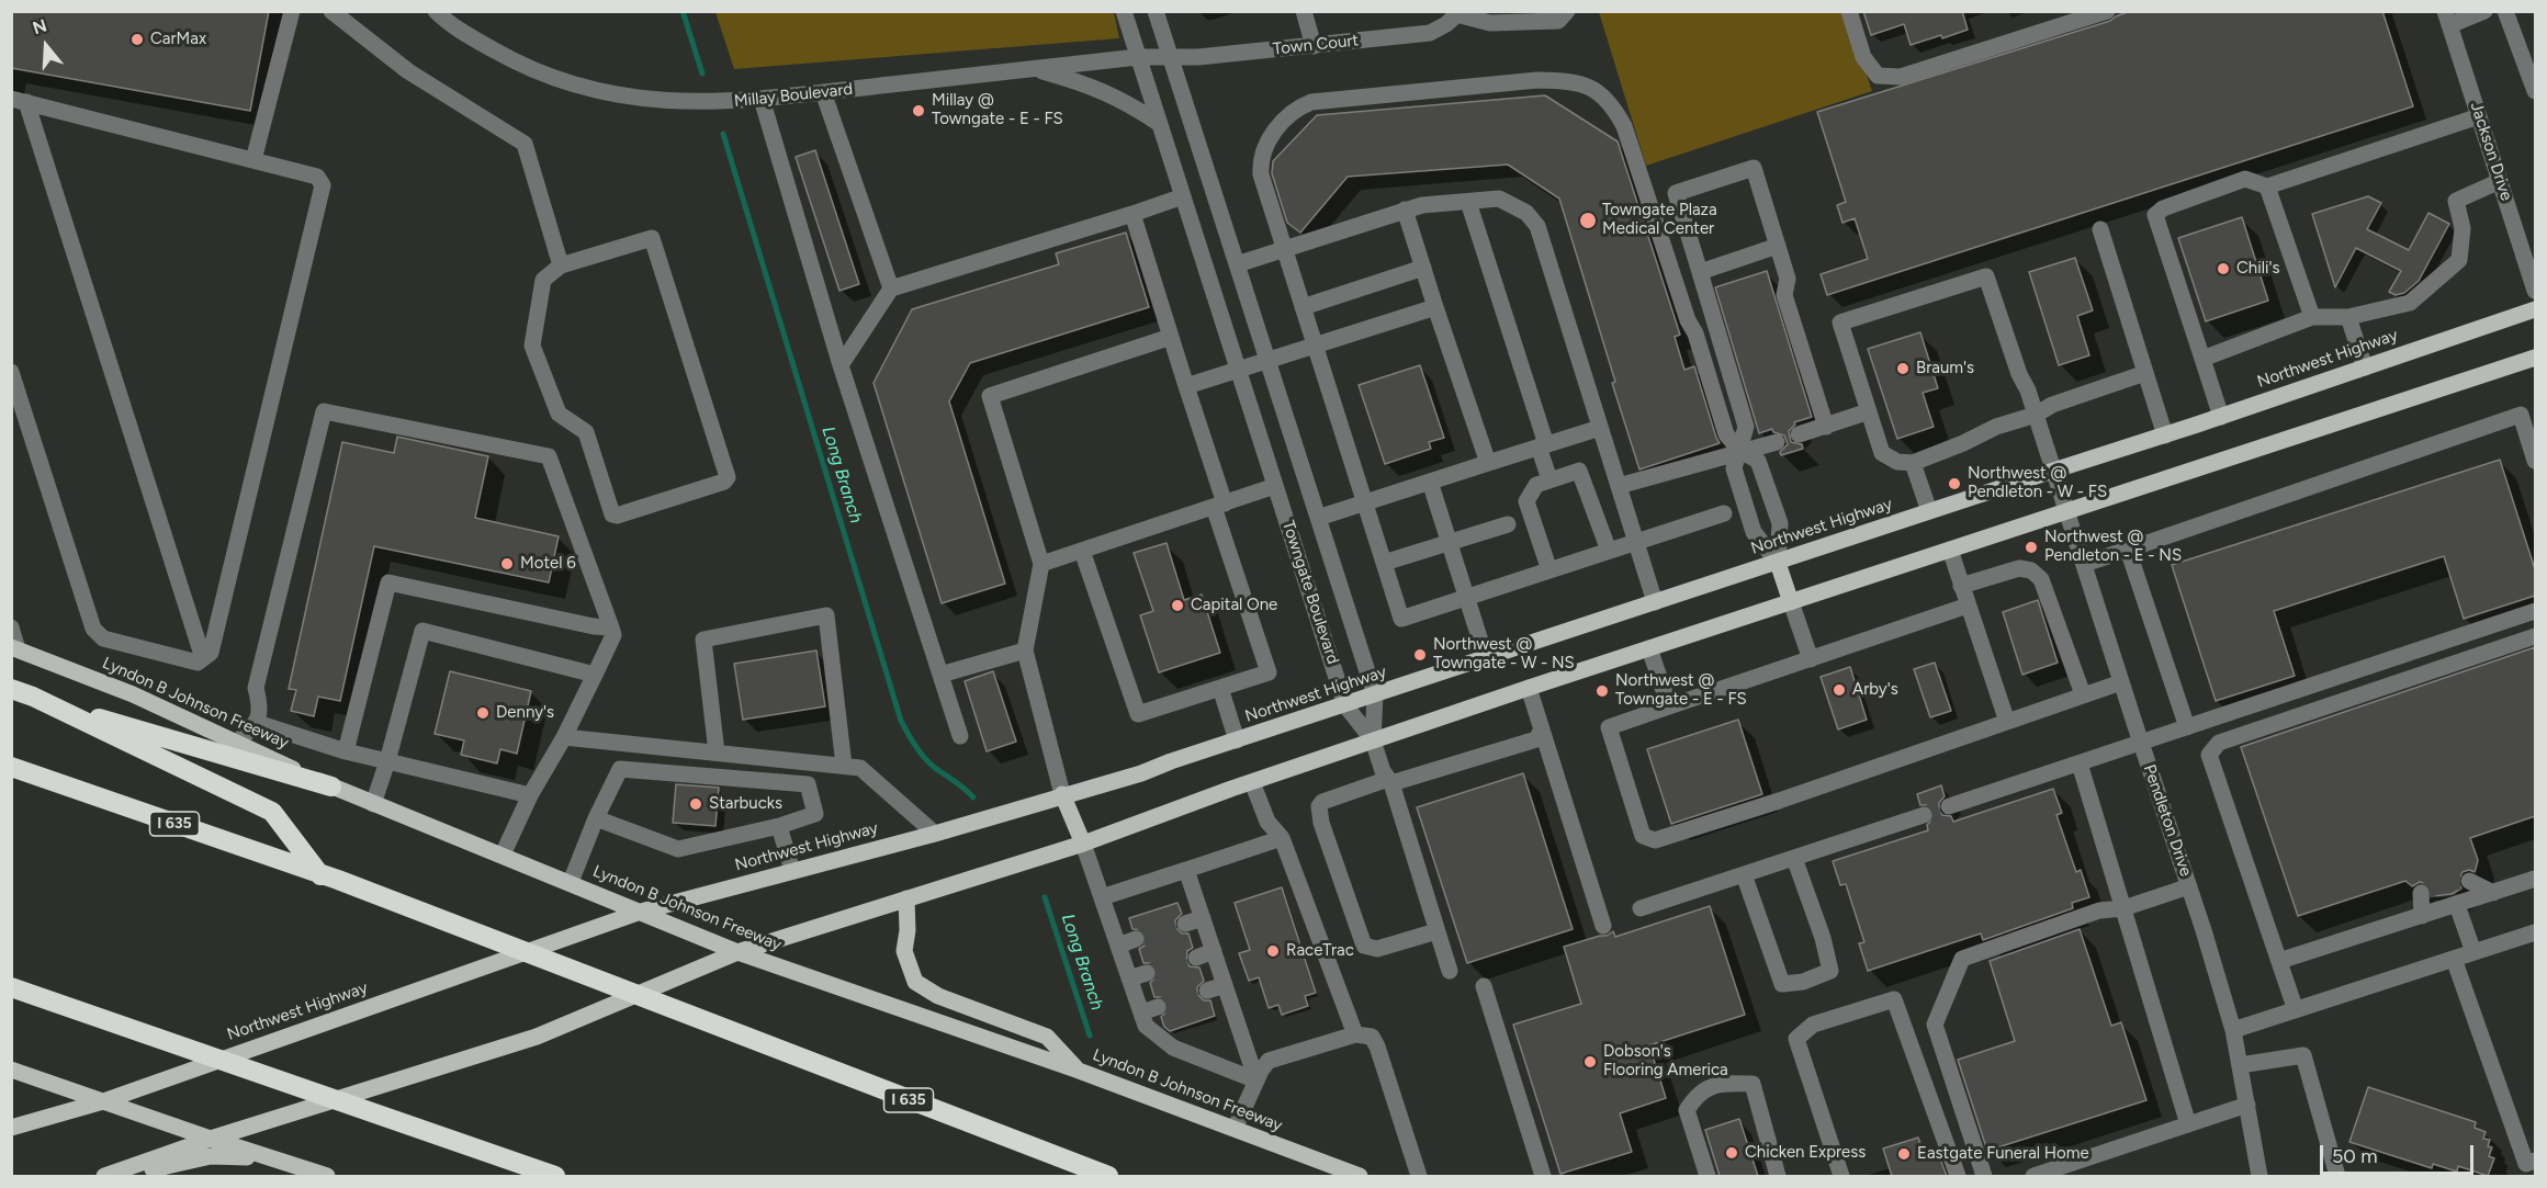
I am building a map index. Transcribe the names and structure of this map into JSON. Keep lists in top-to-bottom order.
{
  "streets": {
    "highway": ["I 635"],
    "main road": ["Northwest Highway", "Lyndon B Johnson Freeway"],
    "street": [
      "Town Court",
      "Millay Boulevard",
      "Jackson Drive",
      "Towngate Boulevard",
      "Pendleton Drive"
    ]
  },
  "crossings": [
    ["Town Court", "Millay Boulevard"],
    ["Town Court", "Towngate Boulevard"],
    ["Millay Boulevard", "Towngate Boulevard"],
    ["Northwest Highway", "Towngate Boulevard"],
    ["Northwest Highway", "Lyndon B Johnson Freeway"],
    ["Northwest Highway", "Pendleton Drive"]
  ],
  "water": ["Long Branch"],
  "places": [
    "CarMax",
    "Millay @ Towngate - E - FS",
    "Towngate Plaza Medical Center",
    "Chili's",
    "Braum's",
    "Northwest @ Pendleton - W - FS",
    "Northwest @ Pendleton - E - NS",
    "Motel 6",
    "Capital One",
    "Northwest @ Towngate - W - NS",
    "Arby's",
    "Northwest @ Towngate - E - FS",
    "Denny's",
    "Starbucks",
    "RaceTrac",
    "Dobson's Flooring America",
    "Chicken Express",
    "Eastgate Funeral Home"
  ],
  "scale_bar": "50 m",
  "north": "top"
}
